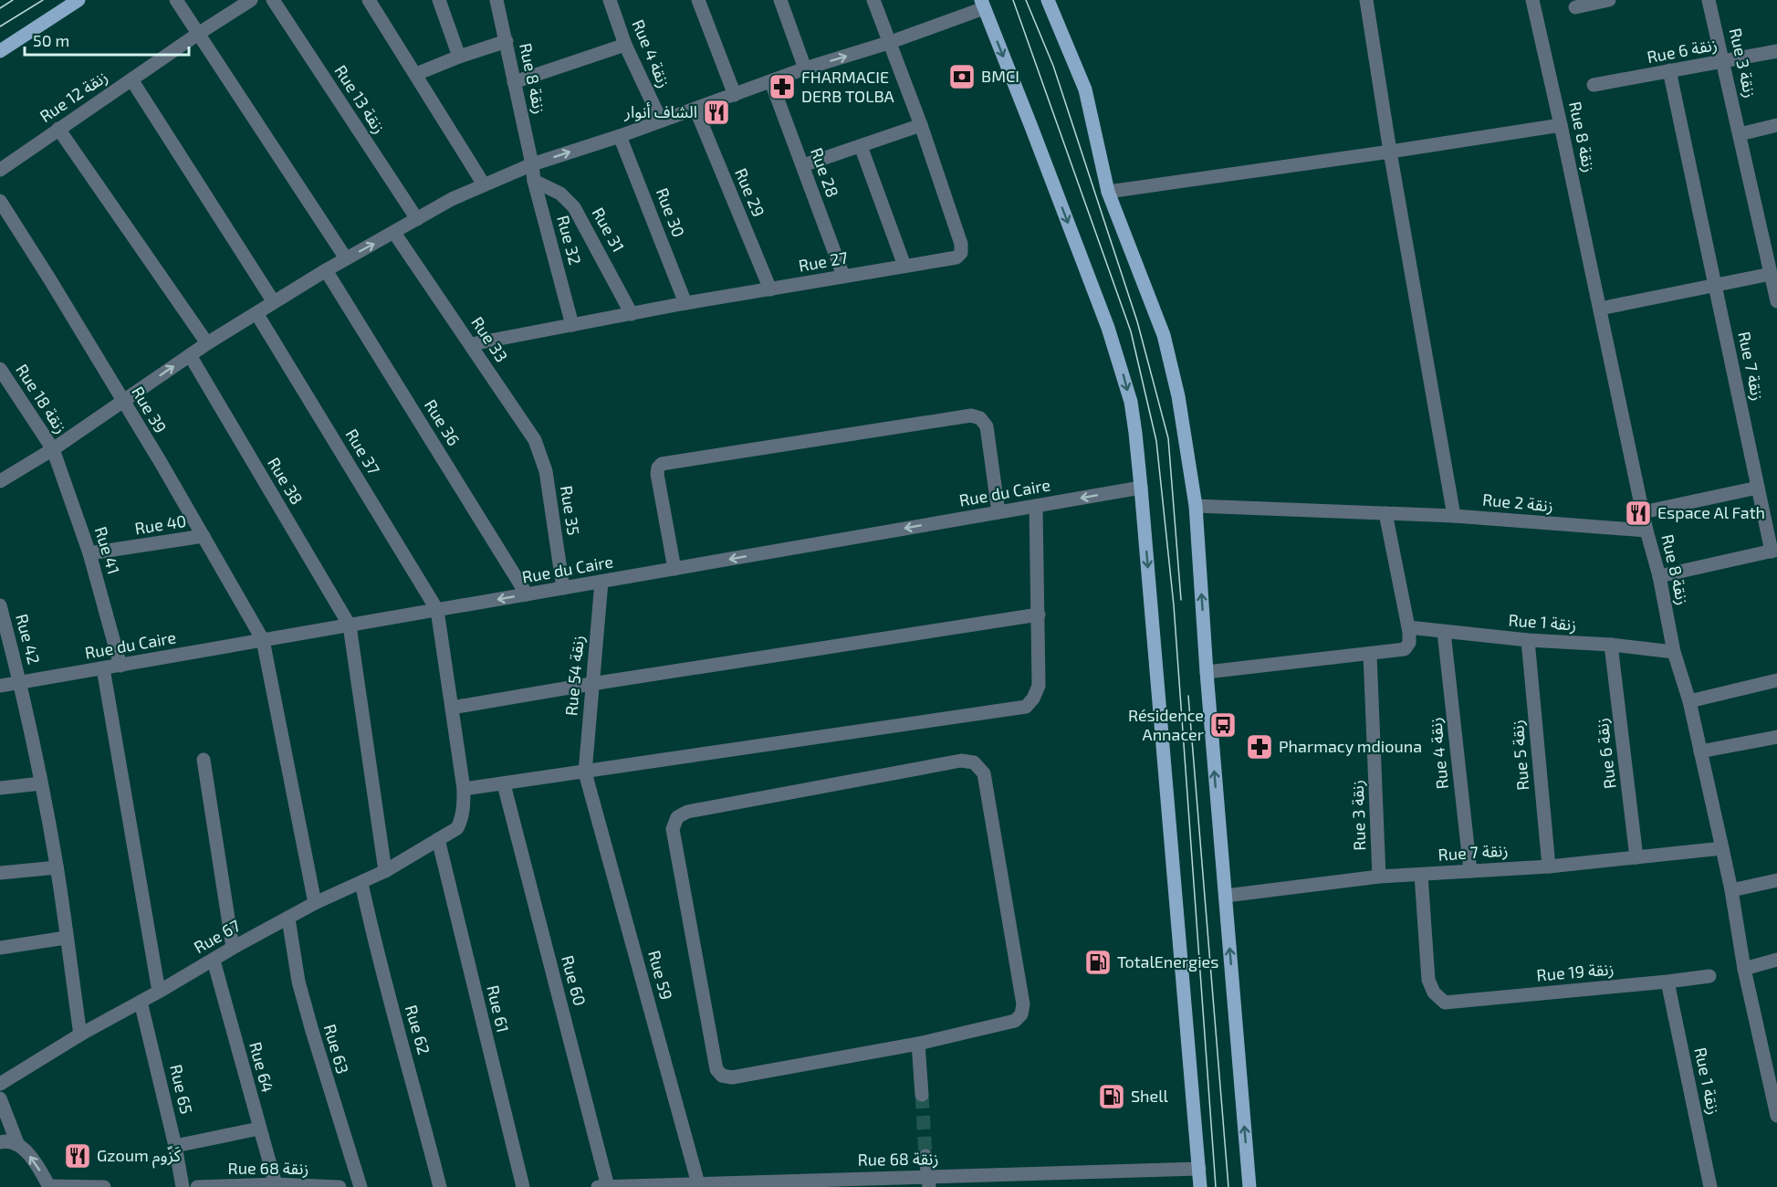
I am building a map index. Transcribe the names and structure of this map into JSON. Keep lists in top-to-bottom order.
{
  "streets": {
    "street": [
      "Rue 6 زنقة",
      "Rue 4 زنقة",
      "Rue 3 زنقة",
      "Rue 8 زنقة",
      "Rue 12 زنقة",
      "Rue 13 زنقة",
      "Rue 28",
      "Rue 29",
      "Rue 30",
      "Rue 31",
      "Rue 32",
      "Rue 27",
      "Rue 33",
      "Rue 7 زنقة",
      "Rue 18 زنقة",
      "Rue 39",
      "Rue 36",
      "Rue 37",
      "Rue 38",
      "Rue du Caire",
      "Rue 2 زنقة",
      "Rue 35",
      "Rue 40",
      "Rue 41",
      "Rue 1 زنقة",
      "Rue 42",
      "Rue 54 زنقة",
      "Rue 5 زنقة",
      "Rue 67",
      "Rue 19 زنقة",
      "Rue 59",
      "Rue 60",
      "Rue 61",
      "Rue 62",
      "Rue 63",
      "Rue 64",
      "Rue 65",
      "Rue 68 زنقة"
    ]
  },
  "crossings": [
    ["Rue 6 زنقة", "Rue 3 زنقة"],
    ["Rue 6 زنقة", "Rue 7 زنقة"],
    ["Rue 6 زنقة", "Rue 1 زنقة"],
    ["Rue 4 زنقة", "Rue 7 زنقة"],
    ["Rue 4 زنقة", "Rue 1 زنقة"],
    ["Rue 3 زنقة", "Rue 7 زنقة"],
    ["Rue 8 زنقة", "Rue 32"],
    ["Rue 8 زنقة", "Rue 7 زنقة"],
    ["Rue 8 زنقة", "Rue 2 زنقة"],
    ["Rue 8 زنقة", "Rue 1 زنقة"],
    ["Rue 28", "Rue 27"],
    ["Rue 29", "Rue 27"],
    ["Rue 30", "Rue 27"],
    ["Rue 31", "Rue 32"],
    ["Rue 31", "Rue 27"],
    ["Rue 32", "Rue 27"],
    ["Rue 27", "Rue 33"],
    ["Rue 33", "Rue 35"],
    ["Rue 7 زنقة", "Rue 5 زنقة"],
    ["Rue 7 زنقة", "Rue 19 زنقة"],
    ["Rue 18 زنقة", "Rue 41"],
    ["Rue 39", "Rue du Caire"],
    ["Rue 39", "Rue 40"],
    ["Rue 39", "Rue 67"],
    ["Rue 36", "Rue du Caire"],
    ["Rue 37", "Rue du Caire"],
    ["Rue 38", "Rue du Caire"],
    ["Rue du Caire", "Rue 35"],
    ["Rue du Caire", "Rue 41"],
    ["Rue du Caire", "Rue 42"],
    ["Rue du Caire", "Rue 54 زنقة"],
    ["Rue 40", "Rue 41"],
    ["Rue 1 زنقة", "Rue 5 زنقة"],
    ["Rue 1 زنقة", "Rue 19 زنقة"],
    ["Rue 42", "Rue 67"],
    ["Rue 54 زنقة", "Rue 59"],
    ["Rue 67", "Rue 61"],
    ["Rue 67", "Rue 62"],
    ["Rue 67", "Rue 63"],
    ["Rue 67", "Rue 64"],
    ["Rue 67", "Rue 65"],
    ["Rue 59", "Rue 68 زنقة"],
    ["Rue 60", "Rue 68 زنقة"],
    ["Rue 64", "Rue 68 زنقة"]
  ],
  "places": {
    "bank": ["BMCI"],
    "pharmacy": ["FHARMACIE DERB TOLBA", "Pharmacy mdiouna"],
    "restaurant": ["الشاف أنوار", "Espace Al Fath", "Gzoum كَزّوم"],
    "bus stop": ["Résidence Annacer"],
    "fuel station": ["TotalEnergies", "Shell"]
  },
  "scale_bar": "50 m"
}
